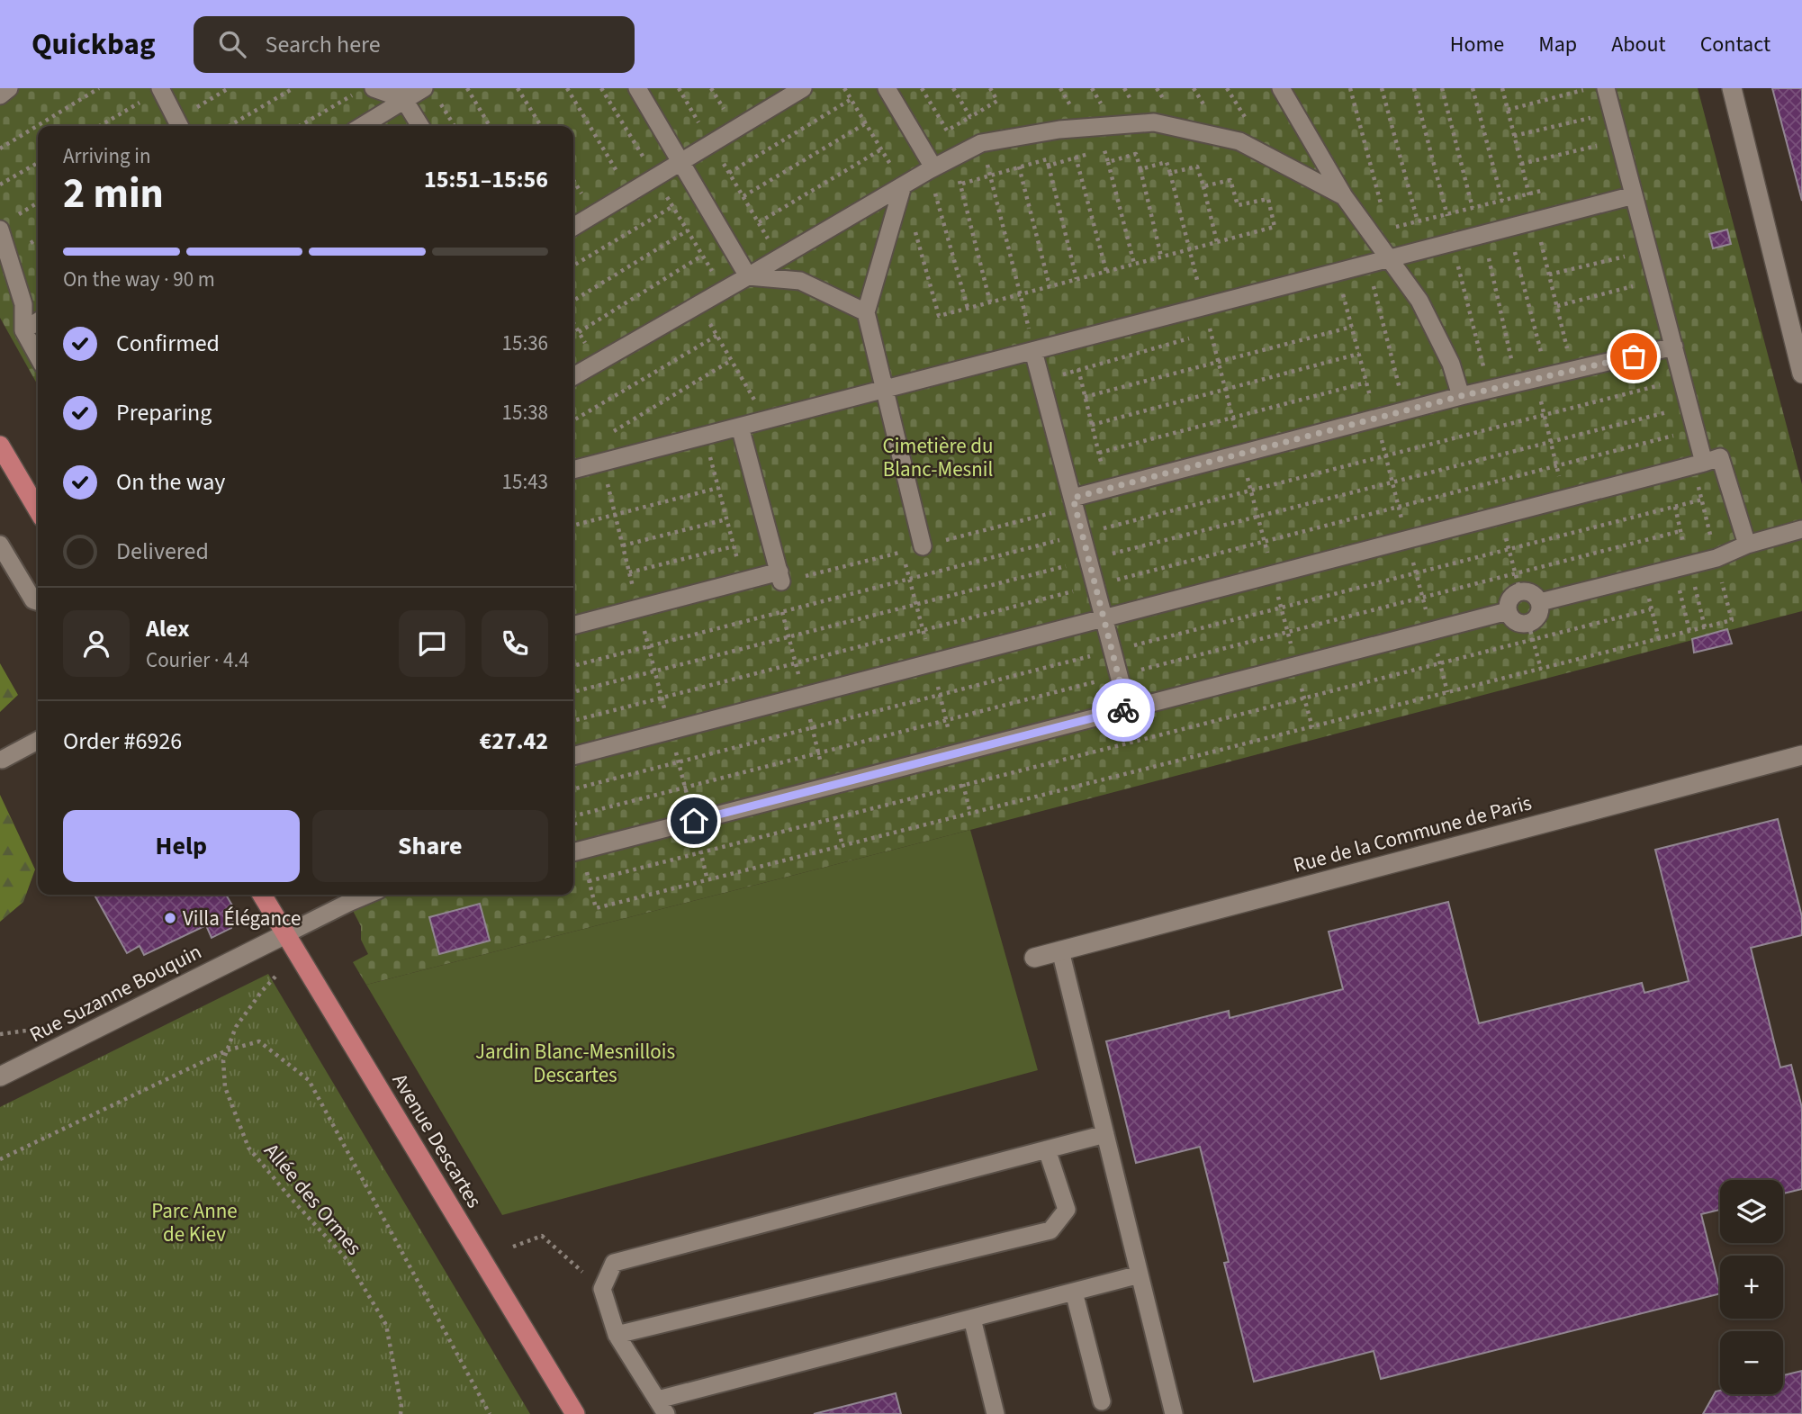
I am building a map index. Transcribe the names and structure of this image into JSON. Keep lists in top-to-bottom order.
{
  "streets": {
    "main road": ["Avenue Descartes"],
    "street": ["Rue de la Commune de Paris", "Rue Suzanne Bouquin"],
    "path": ["Allée des Ormes"]
  },
  "crossings": [
    ["Rue Suzanne Bouquin", "Avenue Descartes"]
  ],
  "parks": ["Cimetière du Blanc-Mesnil", "Jardin Blanc-Mesnillois Descartes", "Parc Anne de Kiev"],
  "places": ["Villa Élégance"],
  "page": {
    "header": "Quickbag",
    "search": "Search here",
    "nav": [
      "Home",
      "Map",
      "About",
      "Contact"
    ],
    "heading": ["2 min", "Arriving in", "15:51–15:56"],
    "panel": [
      "Alex",
      "Courier · 4.4",
      "Order #6926",
      "€27.42"
    ],
    "bar": "On the way · 90 m",
    "list": [
      ["Confirmed", "15:36"],
      ["Preparing", "15:38"],
      ["On the way", "15:43"],
      "Delivered"
    ],
    "buttons": ["Help", "Share"],
    "map_buttons": ["+", "−"]
  }
}
